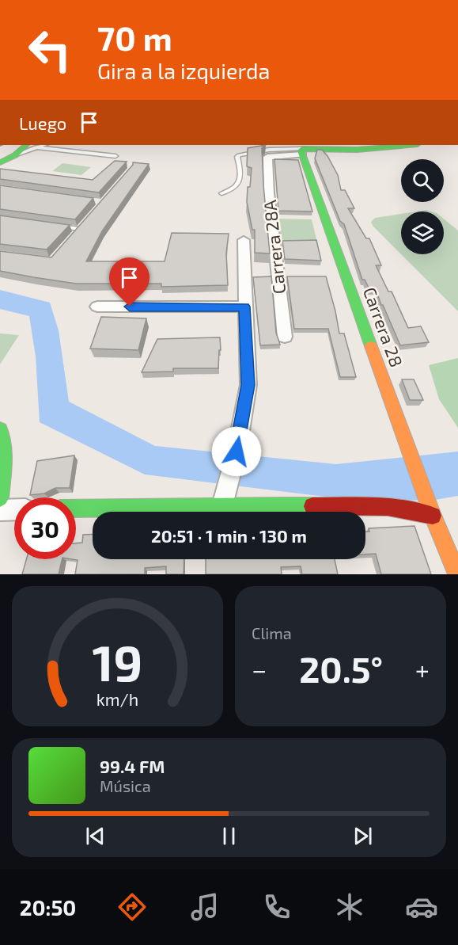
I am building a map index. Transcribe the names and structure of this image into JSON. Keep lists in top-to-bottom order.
{
  "streets": {
    "street": ["Carrera 28A", "Carrera 28"]
  },
  "crossings": [
    ["Carrera 28A", "Carrera 28"]
  ],
  "page": {
    "turn": ["70 m", "Gira a la izquierda"],
    "then": "Luego",
    "limit": "30",
    "trip": "20:51 · 1 min · 130 m",
    "tile": "Clima",
    "heat": ["−", "20.5°", "+"],
    "song": ["99.4 FM", "Música"],
    "tabs": "20:50",
    "gauge": ["19", "km/h"]
  }
}
